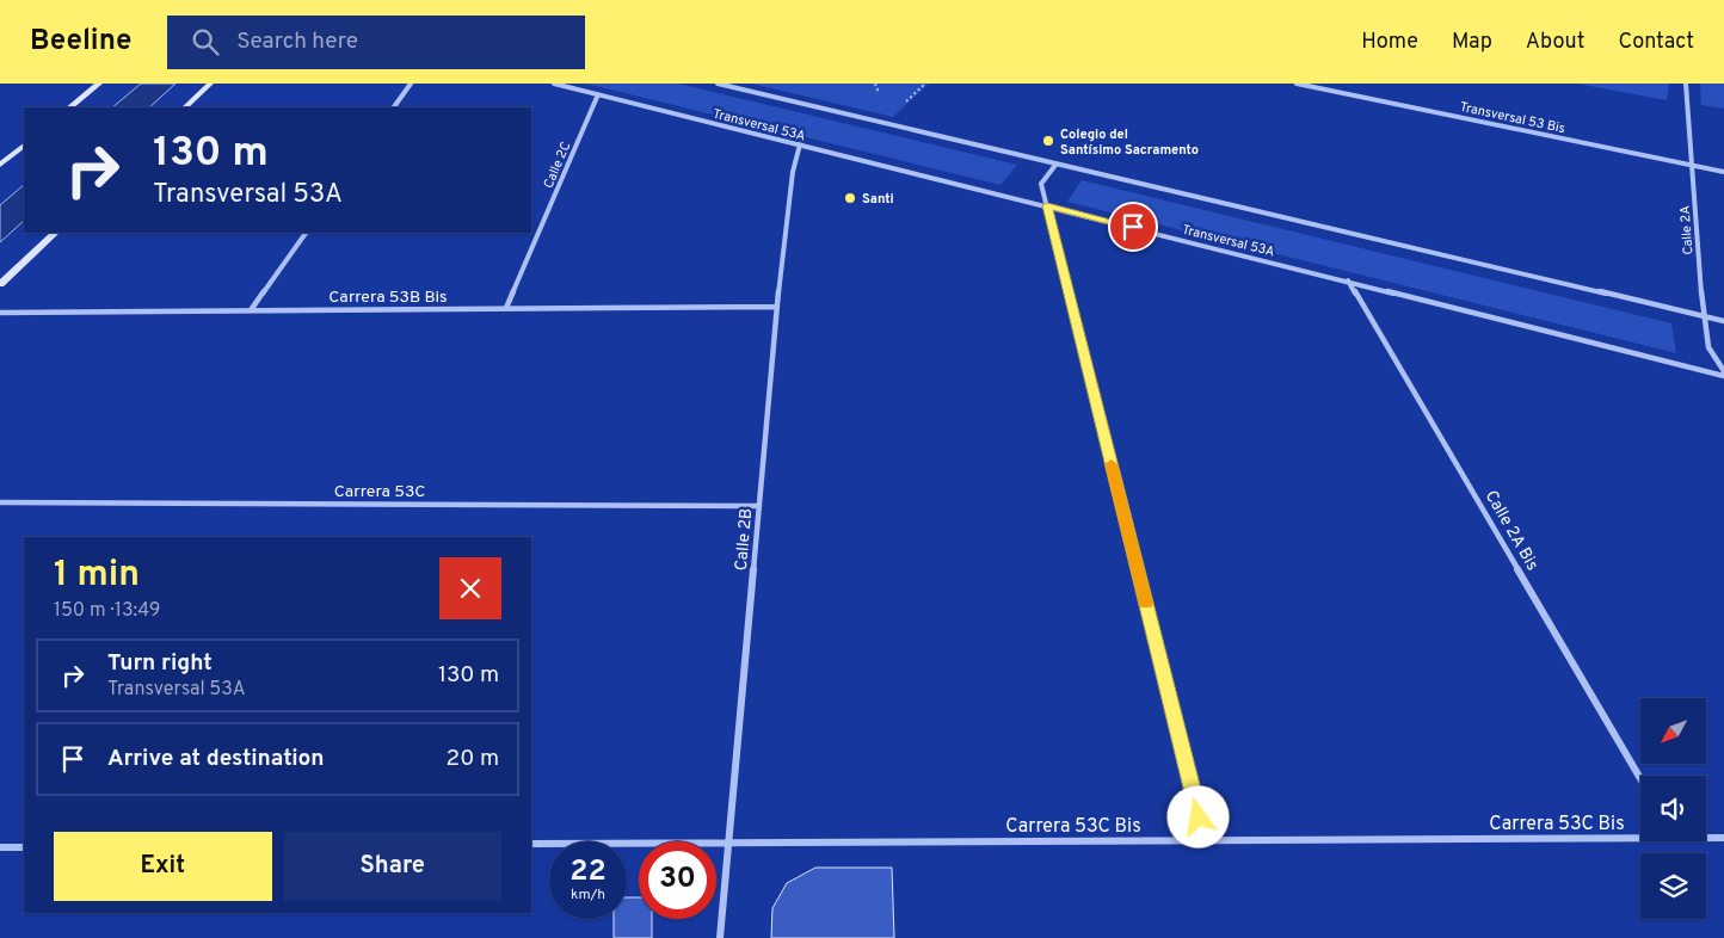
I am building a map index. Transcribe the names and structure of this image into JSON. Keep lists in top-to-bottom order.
{
  "streets": {
    "street": [
      "Transversal 53 Bis",
      "Transversal 53A",
      "Calle 2C",
      "Calle 2A",
      "Carrera 53B Bis",
      "Carrera 53C",
      "Calle 2A Bis",
      "Calle 2B",
      "Carrera 53C Bis"
    ]
  },
  "crossings": [
    ["Transversal 53 Bis", "Calle 2A"],
    ["Transversal 53A", "Calle 2C"],
    ["Transversal 53A", "Calle 2A"],
    ["Transversal 53A", "Calle 2A Bis"],
    ["Transversal 53A", "Calle 2B"],
    ["Calle 2C", "Carrera 53B Bis"],
    ["Carrera 53B Bis", "Calle 2B"],
    ["Carrera 53C", "Calle 2B"],
    ["Calle 2B", "Carrera 53C Bis"]
  ],
  "places": ["Colegio del Santísimo Sacramento", "Santi"],
  "north": "bottom left",
  "page": {
    "header": "Beeline",
    "search": "Search here",
    "nav": [
      "Home",
      "Map",
      "About",
      "Contact"
    ],
    "turn": ["130 m", "Transversal 53A"],
    "heading": ["1 min", "150 m · 13:49"],
    "list": [
      {
        "name": "Turn right",
        "note": "Transversal 53A",
        "value": "130 m"
      },
      {
        "name": "Arrive at destination",
        "value": "20 m"
      }
    ],
    "buttons": ["Exit", "Share"],
    "speed": "22 km/h",
    "limit": "30"
  }
}
